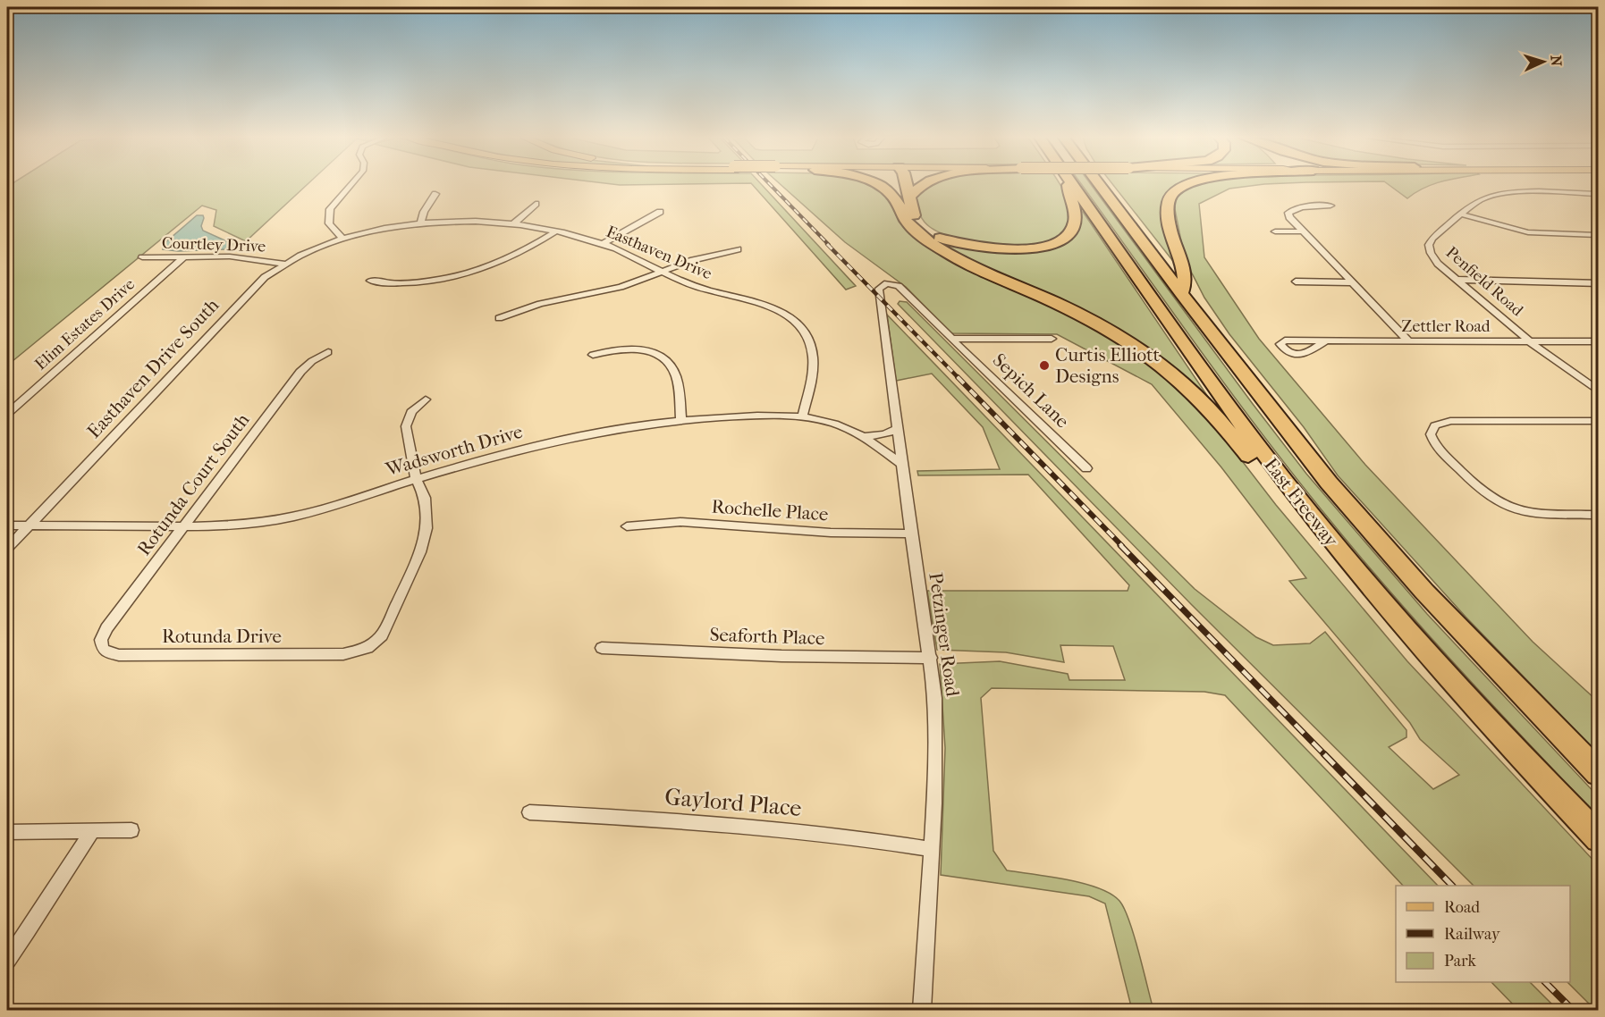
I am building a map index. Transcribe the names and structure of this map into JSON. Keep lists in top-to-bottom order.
{
  "streets": {
    "highway": ["East Freeway"],
    "street": [
      "Courtley Drive",
      "Easthaven Drive",
      "Penfield Road",
      "Elim Estates Drive",
      "Zettler Road",
      "Easthaven Drive South",
      "Sepich Lane",
      "Wadsworth Drive",
      "Rotunda Court South",
      "Rochelle Place",
      "Petzinger Road",
      "Rotunda Drive",
      "Seaforth Place",
      "Gaylord Place"
    ]
  },
  "crossings": [
    ["Courtley Drive", "Elim Estates Drive"],
    ["Courtley Drive", "Easthaven Drive South"],
    ["Easthaven Drive", "Easthaven Drive South"],
    ["Easthaven Drive", "Wadsworth Drive"],
    ["Penfield Road", "Zettler Road"],
    ["Easthaven Drive South", "Wadsworth Drive"],
    ["Sepich Lane", "Petzinger Road"],
    ["Wadsworth Drive", "Rotunda Court South"],
    ["Wadsworth Drive", "Petzinger Road"],
    ["Wadsworth Drive", "Rotunda Drive"],
    ["Rotunda Court South", "Rotunda Drive"],
    ["Rochelle Place", "Petzinger Road"],
    ["Petzinger Road", "Seaforth Place"],
    ["Petzinger Road", "Gaylord Place"]
  ],
  "places": ["Curtis Elliott Designs"],
  "legend": ["Road", "Railway", "Park"],
  "north": "right"
}
